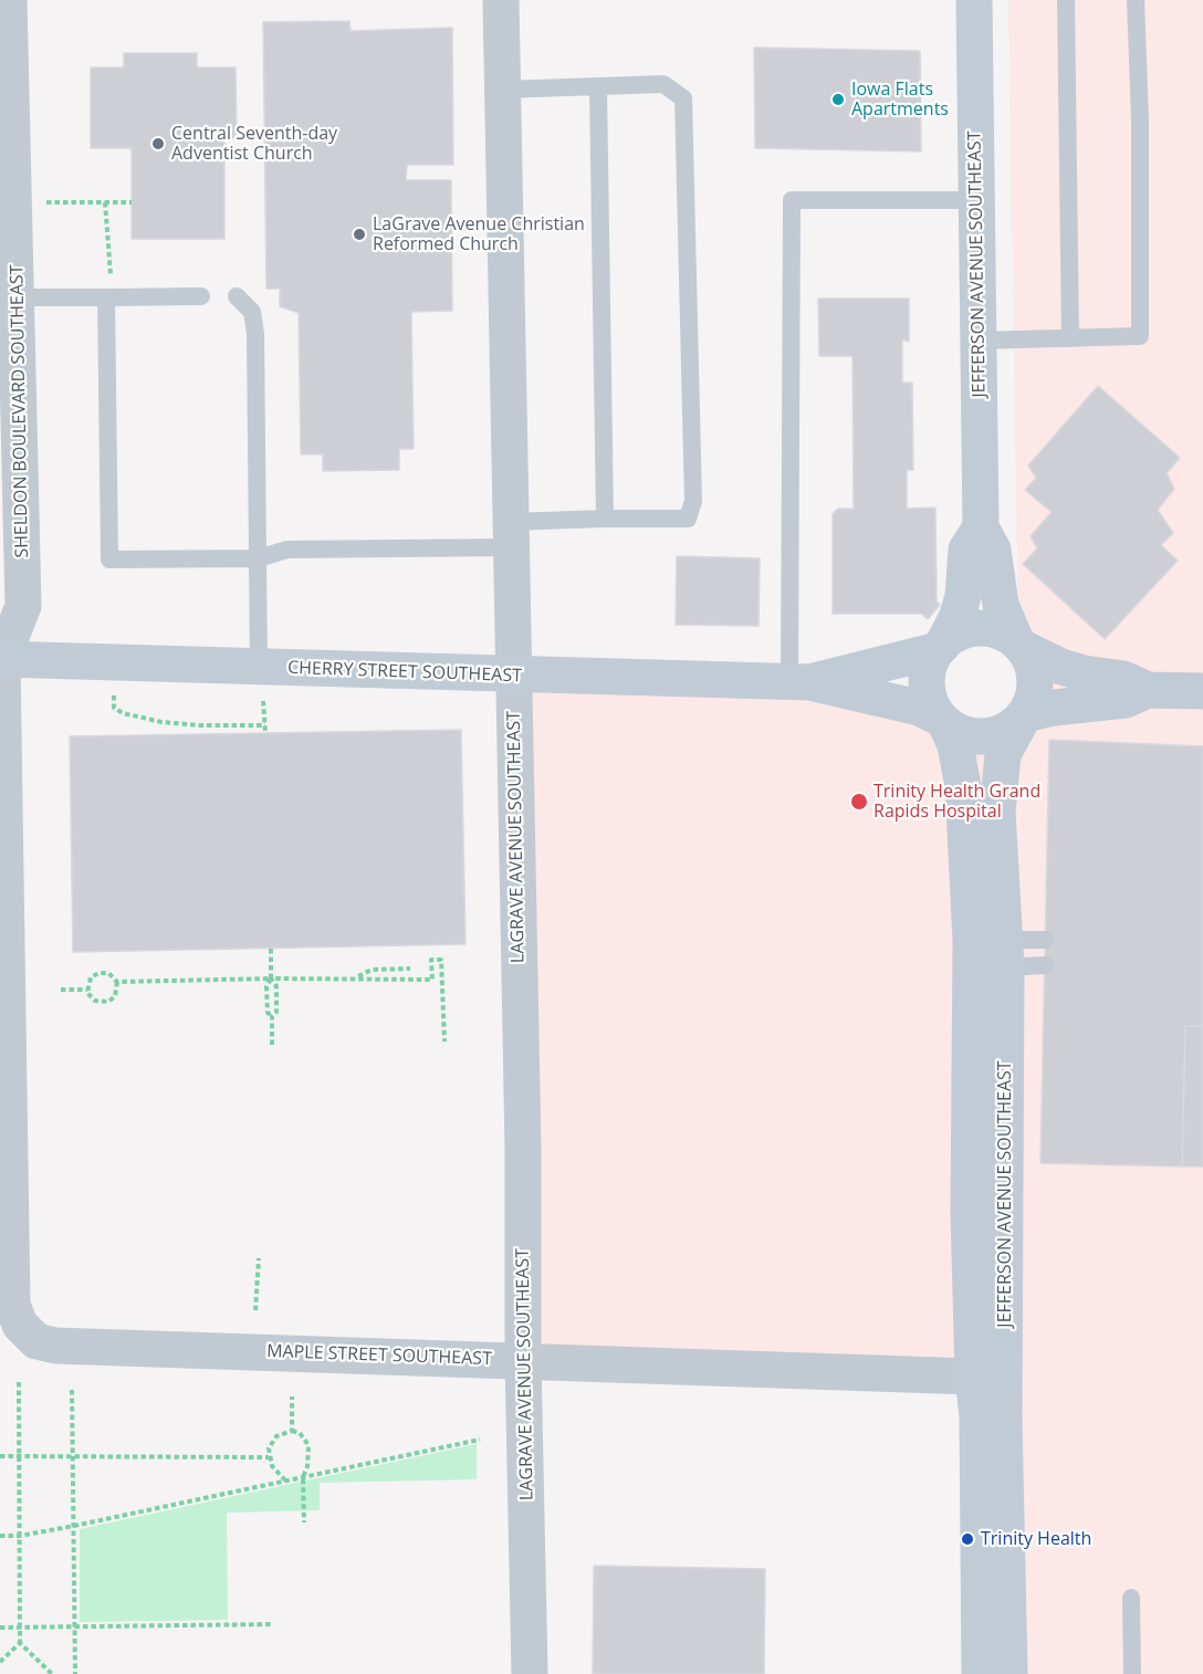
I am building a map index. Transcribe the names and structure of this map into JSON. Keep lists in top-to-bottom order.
{
  "streets": {
    "street": [
      "JEFFERSON AVENUE SOUTHEAST",
      "SHELDON BOULEVARD SOUTHEAST",
      "CHERRY STREET SOUTHEAST",
      "LAGRAVE AVENUE SOUTHEAST",
      "MAPLE STREET SOUTHEAST"
    ]
  },
  "crossings": [
    ["JEFFERSON AVENUE SOUTHEAST", "CHERRY STREET SOUTHEAST"],
    ["JEFFERSON AVENUE SOUTHEAST", "MAPLE STREET SOUTHEAST"],
    ["SHELDON BOULEVARD SOUTHEAST", "CHERRY STREET SOUTHEAST"],
    ["SHELDON BOULEVARD SOUTHEAST", "MAPLE STREET SOUTHEAST"],
    ["CHERRY STREET SOUTHEAST", "LAGRAVE AVENUE SOUTHEAST"],
    ["LAGRAVE AVENUE SOUTHEAST", "MAPLE STREET SOUTHEAST"]
  ],
  "places": [
    "Iowa Flats Apartments",
    "Central Seventh-day Adventist Church",
    "LaGrave Avenue Christian Reformed Church",
    "Trinity Health Grand Rapids Hospital",
    "Trinity Health"
  ]
}
